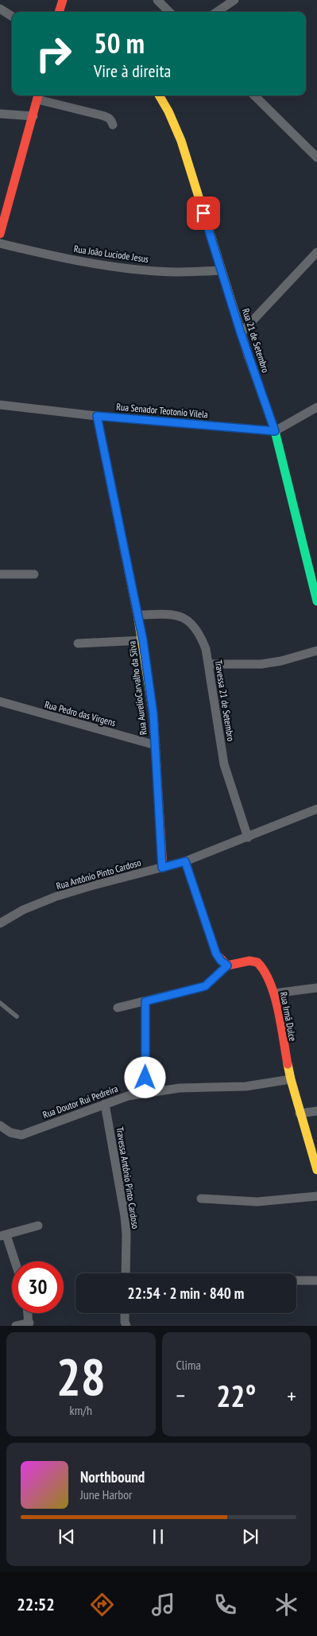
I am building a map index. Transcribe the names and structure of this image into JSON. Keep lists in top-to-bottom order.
{
  "streets": {
    "street": [
      "Rua João Luciode Jesus",
      "Rua 21 de Setembro",
      "Rua Senador Teotonio Vilela",
      "Rua AurelioCarvalho da Silva",
      "Travessa 21 de Setembro",
      "Rua Pedro das Virgens",
      "Rua Antônio Pinto Cardoso",
      "Rua Irmã Dulce",
      "Rua Doutor Rui Pedreira",
      "Travessa Antônio Pinto Cardoso"
    ]
  },
  "crossings": [
    ["Rua João Luciode Jesus", "Rua 21 de Setembro"],
    ["Rua 21 de Setembro", "Rua Senador Teotonio Vilela"],
    ["Rua Senador Teotonio Vilela", "Rua AurelioCarvalho da Silva"],
    ["Rua AurelioCarvalho da Silva", "Travessa 21 de Setembro"],
    ["Rua AurelioCarvalho da Silva", "Rua Pedro das Virgens"],
    ["Rua AurelioCarvalho da Silva", "Rua Antônio Pinto Cardoso"],
    ["Travessa 21 de Setembro", "Rua Antônio Pinto Cardoso"],
    ["Rua Irmã Dulce", "Rua Doutor Rui Pedreira"],
    ["Rua Doutor Rui Pedreira", "Travessa Antônio Pinto Cardoso"]
  ],
  "page": {
    "turn": ["50 m", "Vire à direita"],
    "limit": "30",
    "trip": "22:54 · 2 min · 840 m",
    "tile": [
      ["28", "km/h"],
      "Clima"
    ],
    "heat": ["−", "22°", "+"],
    "song": ["Northbound", "June Harbor"],
    "tabs": "22:52"
  }
}
